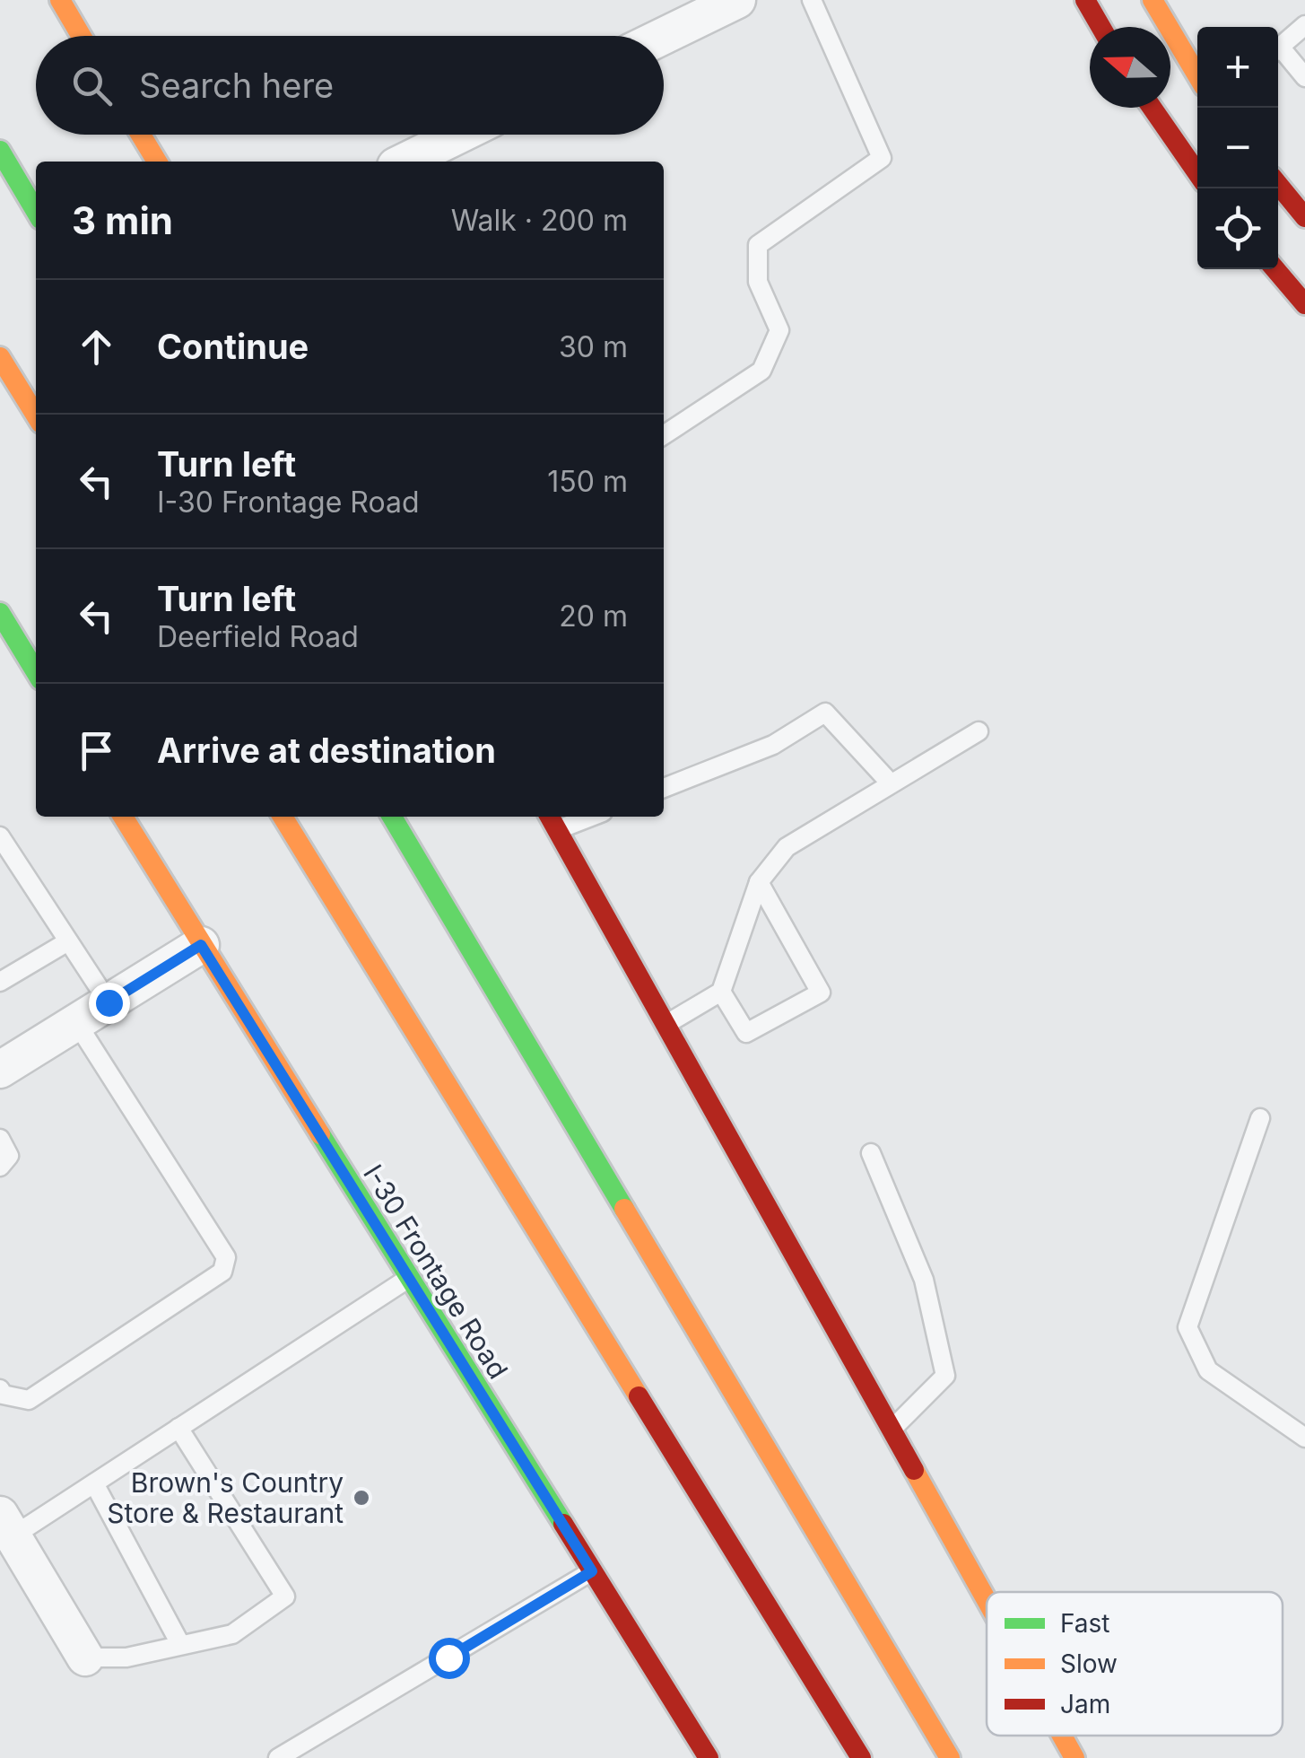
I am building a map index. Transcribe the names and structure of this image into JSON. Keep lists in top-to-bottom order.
{
  "streets": {
    "main road": ["I-30 Frontage Road"]
  },
  "places": ["Brown's Country Store & Restaurant"],
  "legend": ["Fast", "Slow", "Jam"],
  "north": "left",
  "page": {
    "map_buttons": ["+", "−"],
    "search": "Search here",
    "heading": ["3 min", "Walk · 200 m"],
    "list": [
      ["Continue", "30 m"],
      ["Turn left", "I-30 Frontage Road", "150 m"],
      ["Turn left", "Deerfield Road", "20 m"],
      "Arrive at destination"
    ]
  }
}
